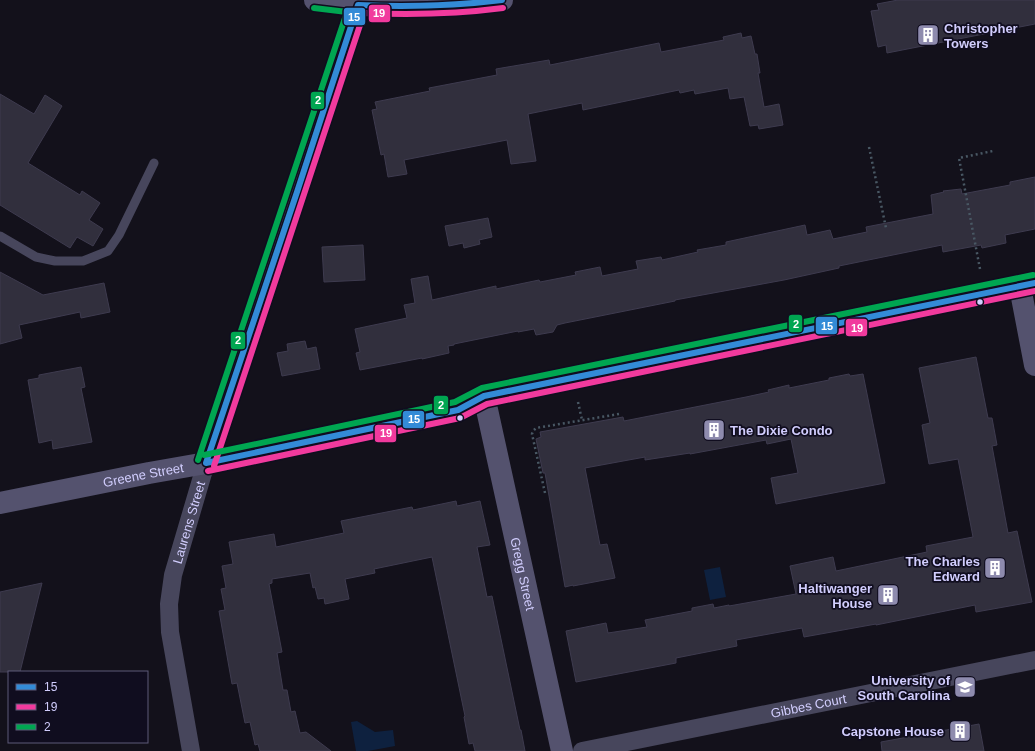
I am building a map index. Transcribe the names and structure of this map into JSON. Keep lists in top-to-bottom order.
{
  "streets": {
    "street": [
      "Greene Street",
      "Laurens Street",
      "Gregg Street",
      "Gibbes Court"
    ]
  },
  "crossings": [
    ["Greene Street", "Laurens Street"],
    ["Greene Street", "Gregg Street"]
  ],
  "places": {
    "building": [
      "Christopher Towers",
      "The Dixie Condo",
      "The Charles Edward",
      "Haltiwanger House",
      "Capstone House"
    ],
    "school or university": ["University of South Carolina"]
  },
  "lines": ["transit line 15", "transit line 19", "transit line 2"],
  "legend": ["15", "19", "2"]
}
